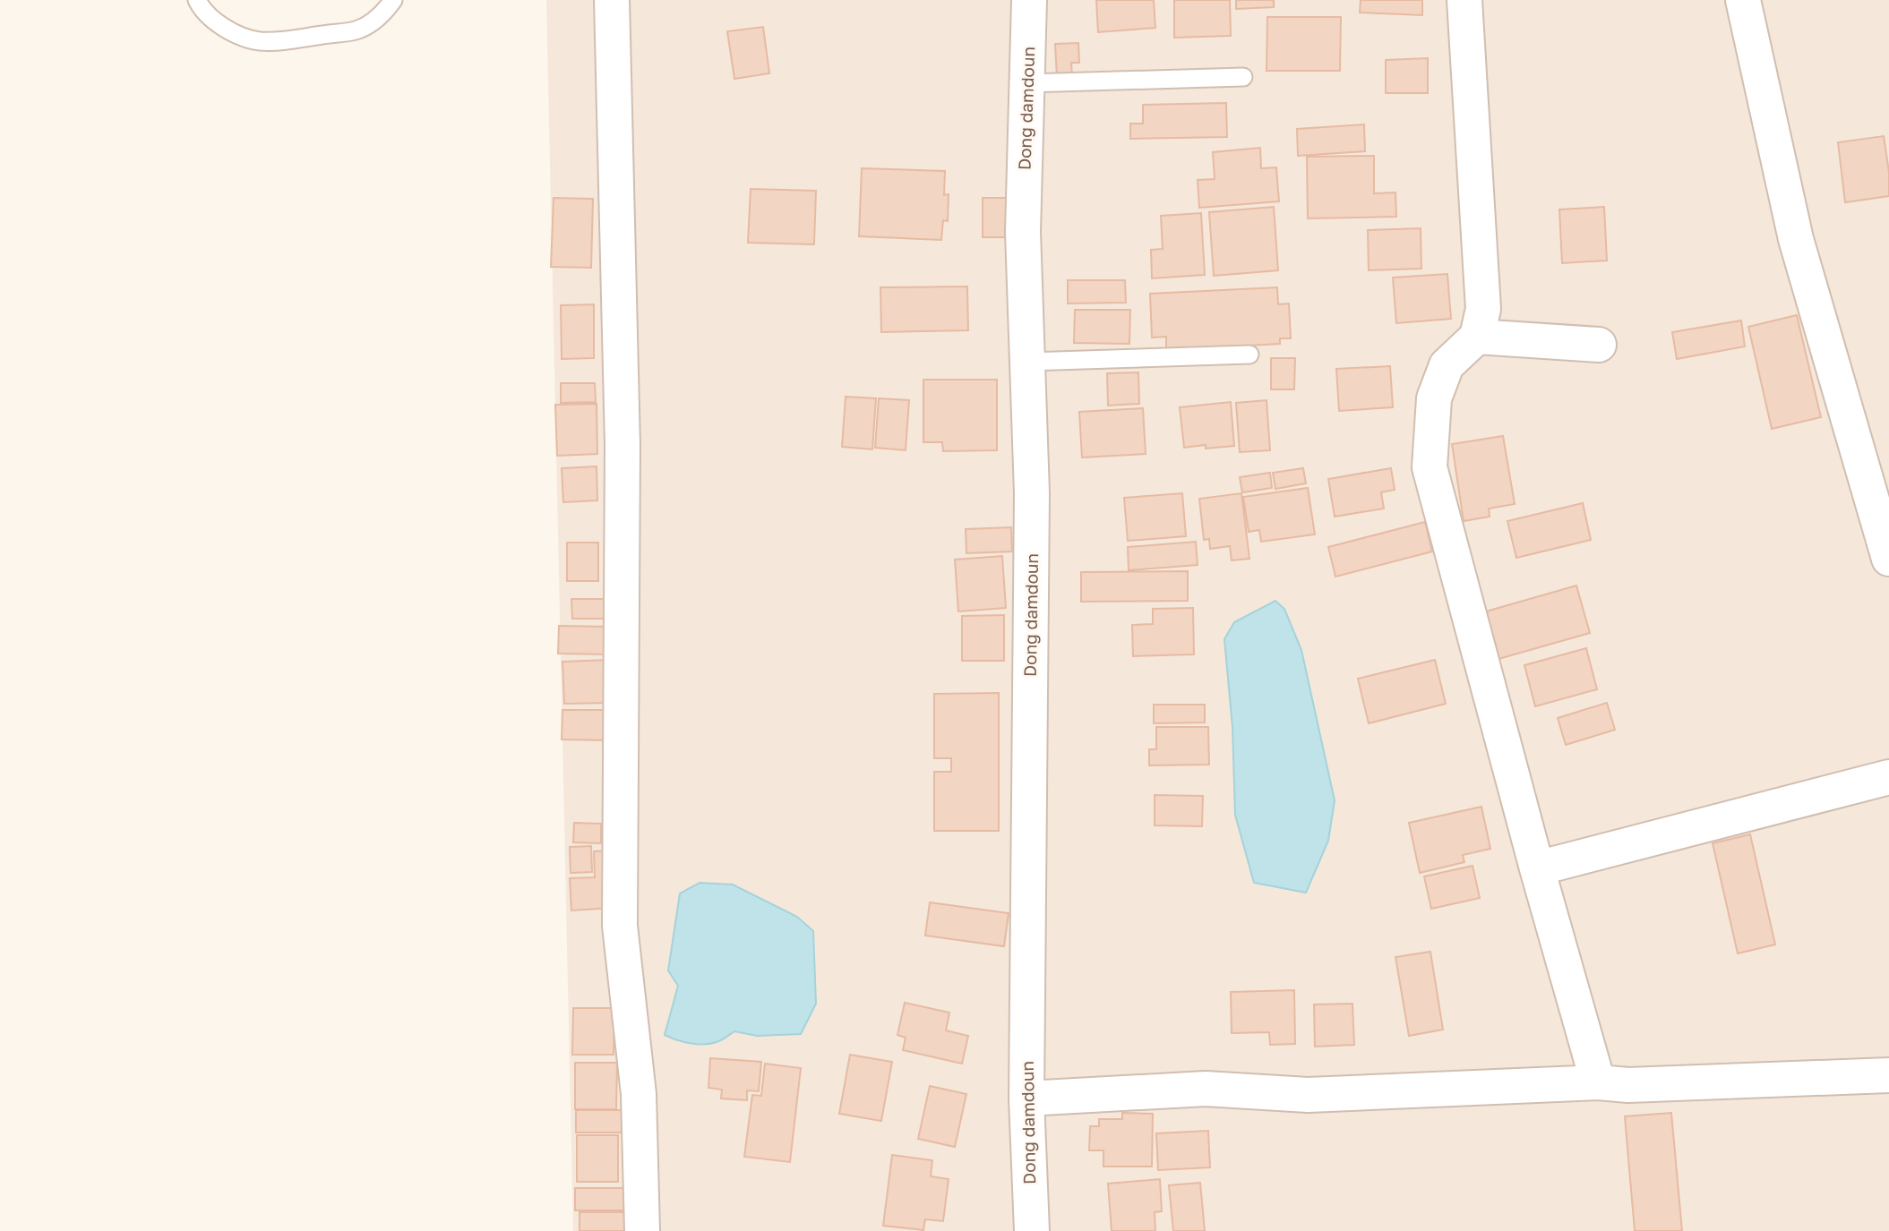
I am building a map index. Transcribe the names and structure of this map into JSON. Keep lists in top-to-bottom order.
{
  "streets": {
    "street": ["Dong damdoun"]
  }
}
